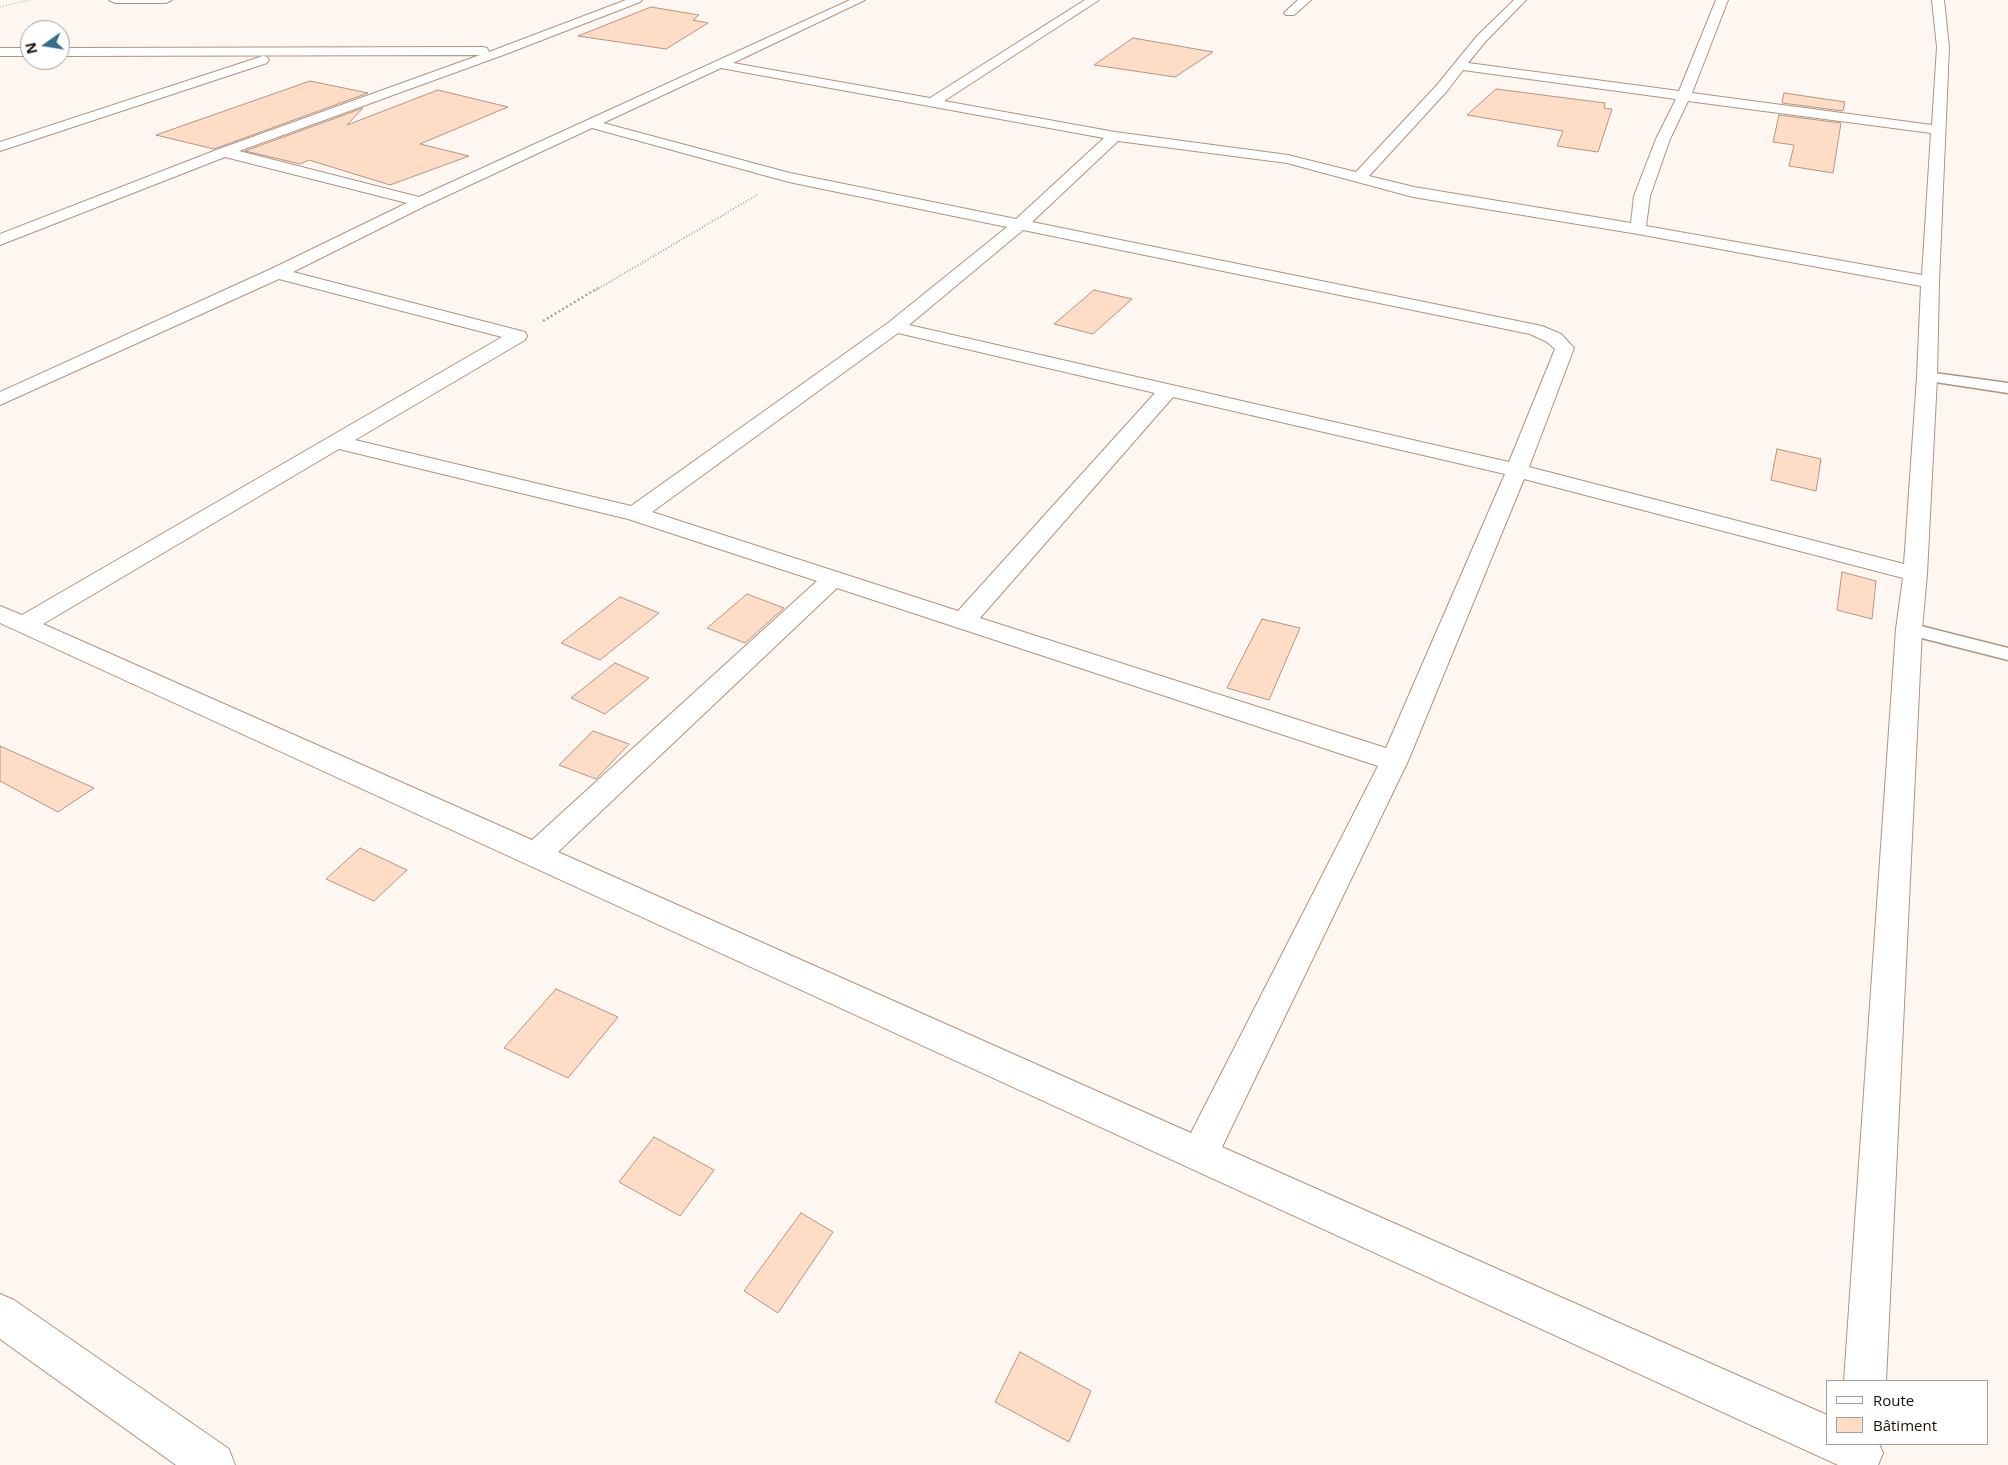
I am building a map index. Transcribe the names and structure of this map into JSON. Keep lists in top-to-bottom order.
{
  "legend": ["Route", "Bâtiment"],
  "north": "left"
}
